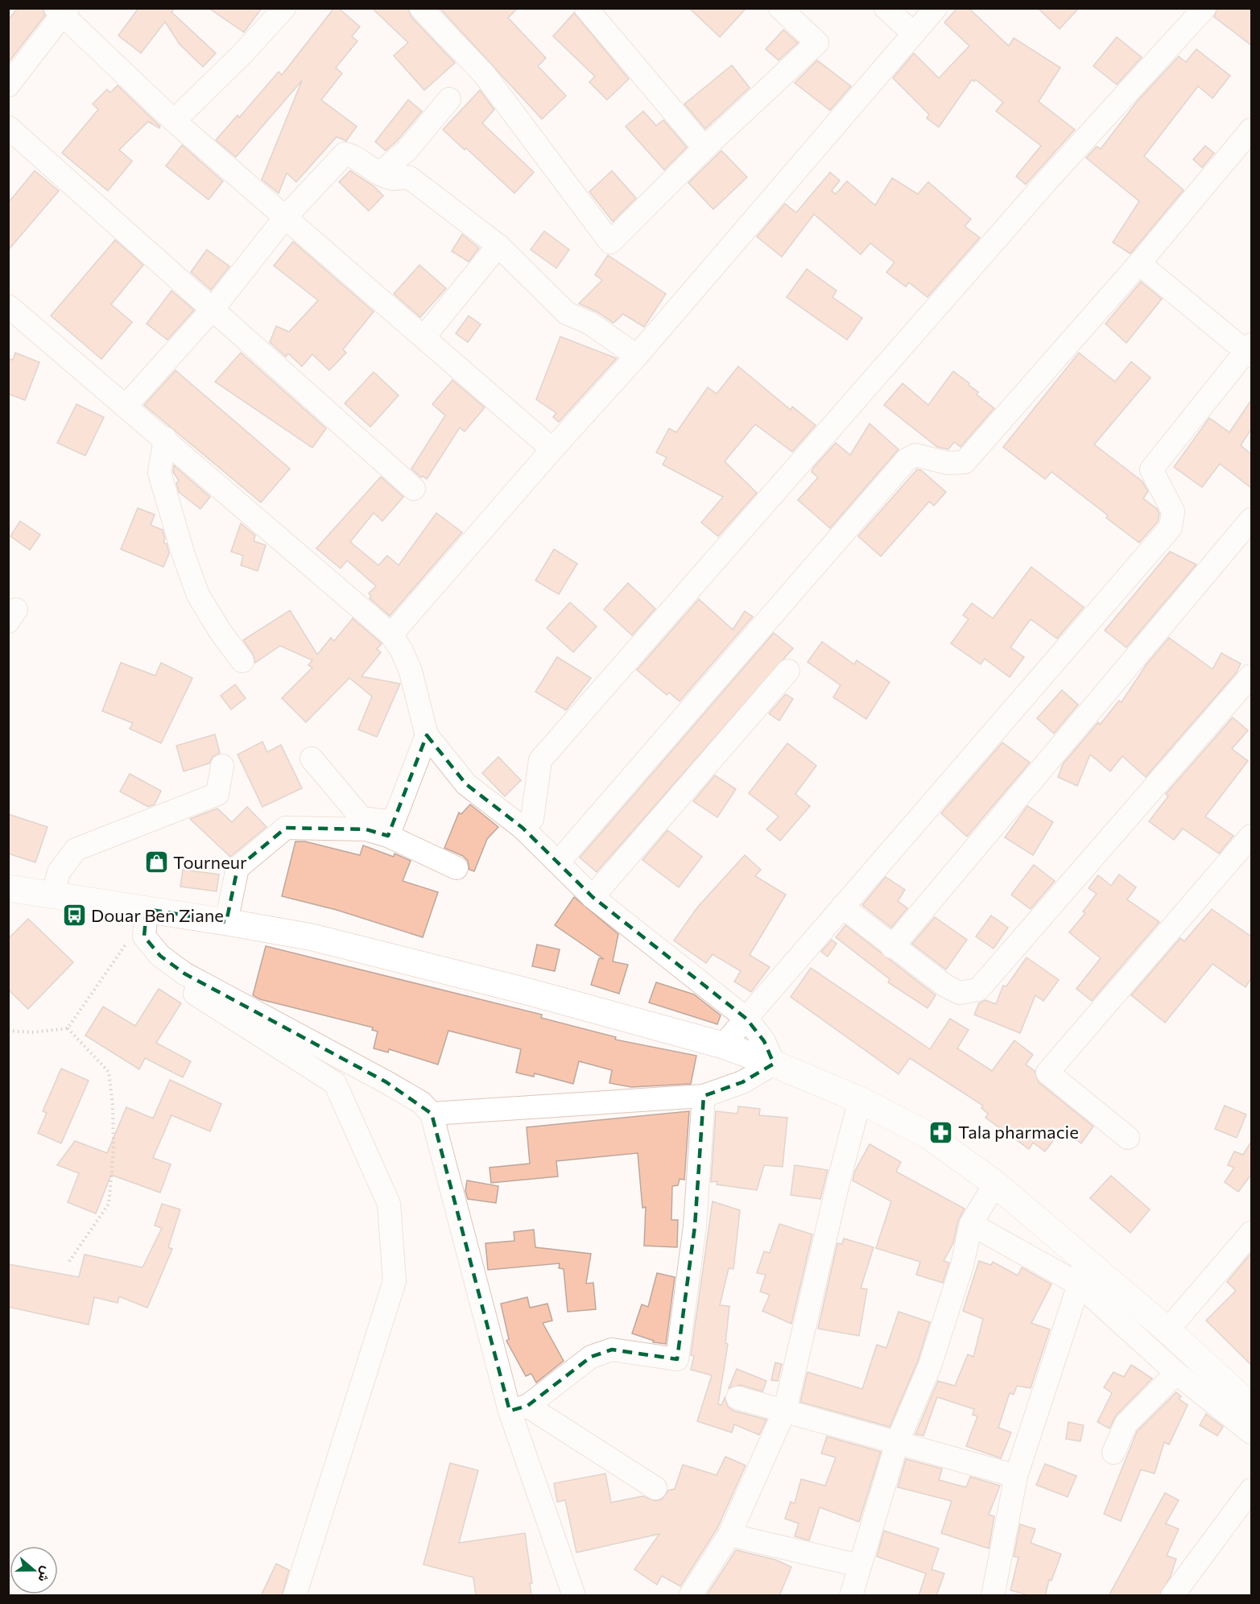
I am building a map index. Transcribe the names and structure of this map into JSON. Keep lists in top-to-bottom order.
{
  "places": {
    "shop": ["Tourneur"],
    "bus stop": ["Douar Ben Ziane"],
    "pharmacy": ["Tala pharmacie"]
  },
  "north": "right"
}
